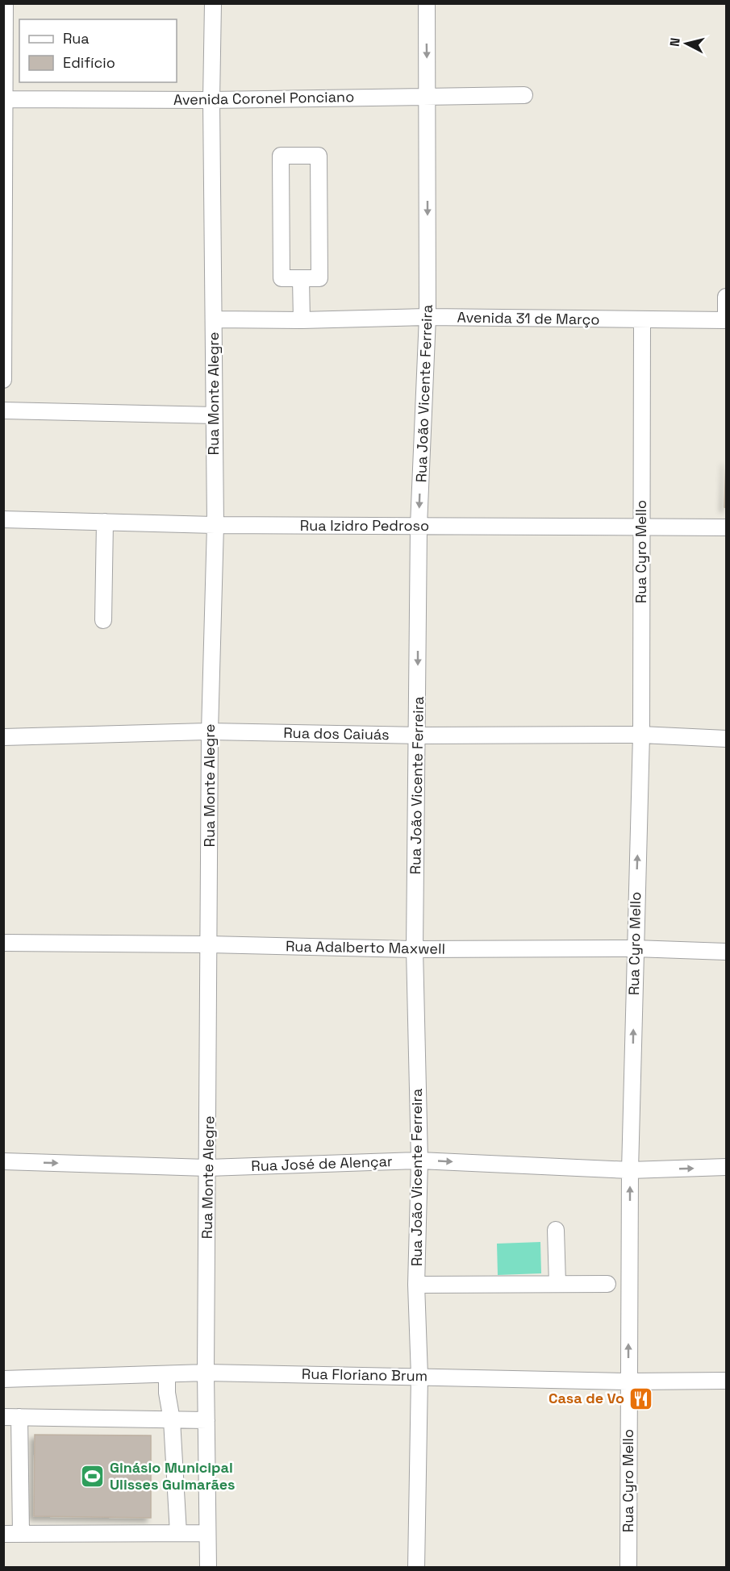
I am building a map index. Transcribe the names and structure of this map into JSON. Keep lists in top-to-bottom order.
{
  "streets": {
    "street": [
      "Avenida Coronel Ponciano",
      "Avenida 31 de Março",
      "Rua Monte Alegre",
      "Rua João Vicente Ferreira",
      "Rua Izidro Pedroso",
      "Rua Cyro Mello",
      "Rua dos Caiuás",
      "Rua Adalberto Maxwell",
      "Rua José de Alençar",
      "Rua Floriano Brum"
    ]
  },
  "crossings": [
    ["Avenida Coronel Ponciano", "Rua Monte Alegre"],
    ["Avenida Coronel Ponciano", "Rua João Vicente Ferreira"],
    ["Avenida 31 de Março", "Rua Monte Alegre"],
    ["Avenida 31 de Março", "Rua João Vicente Ferreira"],
    ["Avenida 31 de Março", "Rua Cyro Mello"],
    ["Rua Monte Alegre", "Rua Izidro Pedroso"],
    ["Rua Monte Alegre", "Rua dos Caiuás"],
    ["Rua Monte Alegre", "Rua Adalberto Maxwell"],
    ["Rua Monte Alegre", "Rua José de Alençar"],
    ["Rua Monte Alegre", "Rua Floriano Brum"],
    ["Rua João Vicente Ferreira", "Rua Izidro Pedroso"],
    ["Rua João Vicente Ferreira", "Rua dos Caiuás"],
    ["Rua João Vicente Ferreira", "Rua Adalberto Maxwell"],
    ["Rua João Vicente Ferreira", "Rua José de Alençar"],
    ["Rua João Vicente Ferreira", "Rua Floriano Brum"],
    ["Rua Izidro Pedroso", "Rua Cyro Mello"],
    ["Rua Cyro Mello", "Rua dos Caiuás"],
    ["Rua Cyro Mello", "Rua Adalberto Maxwell"],
    ["Rua Cyro Mello", "Rua José de Alençar"],
    ["Rua Cyro Mello", "Rua Floriano Brum"]
  ],
  "one_way": ["Rua João Vicente Ferreira", "Rua Cyro Mello"],
  "places": {
    "restaurant": ["Casa de Vo"],
    "sports": ["Ginásio Municipal Ulisses Guimarães"]
  },
  "legend": ["Rua", "Edifício"],
  "north": "left"
}
